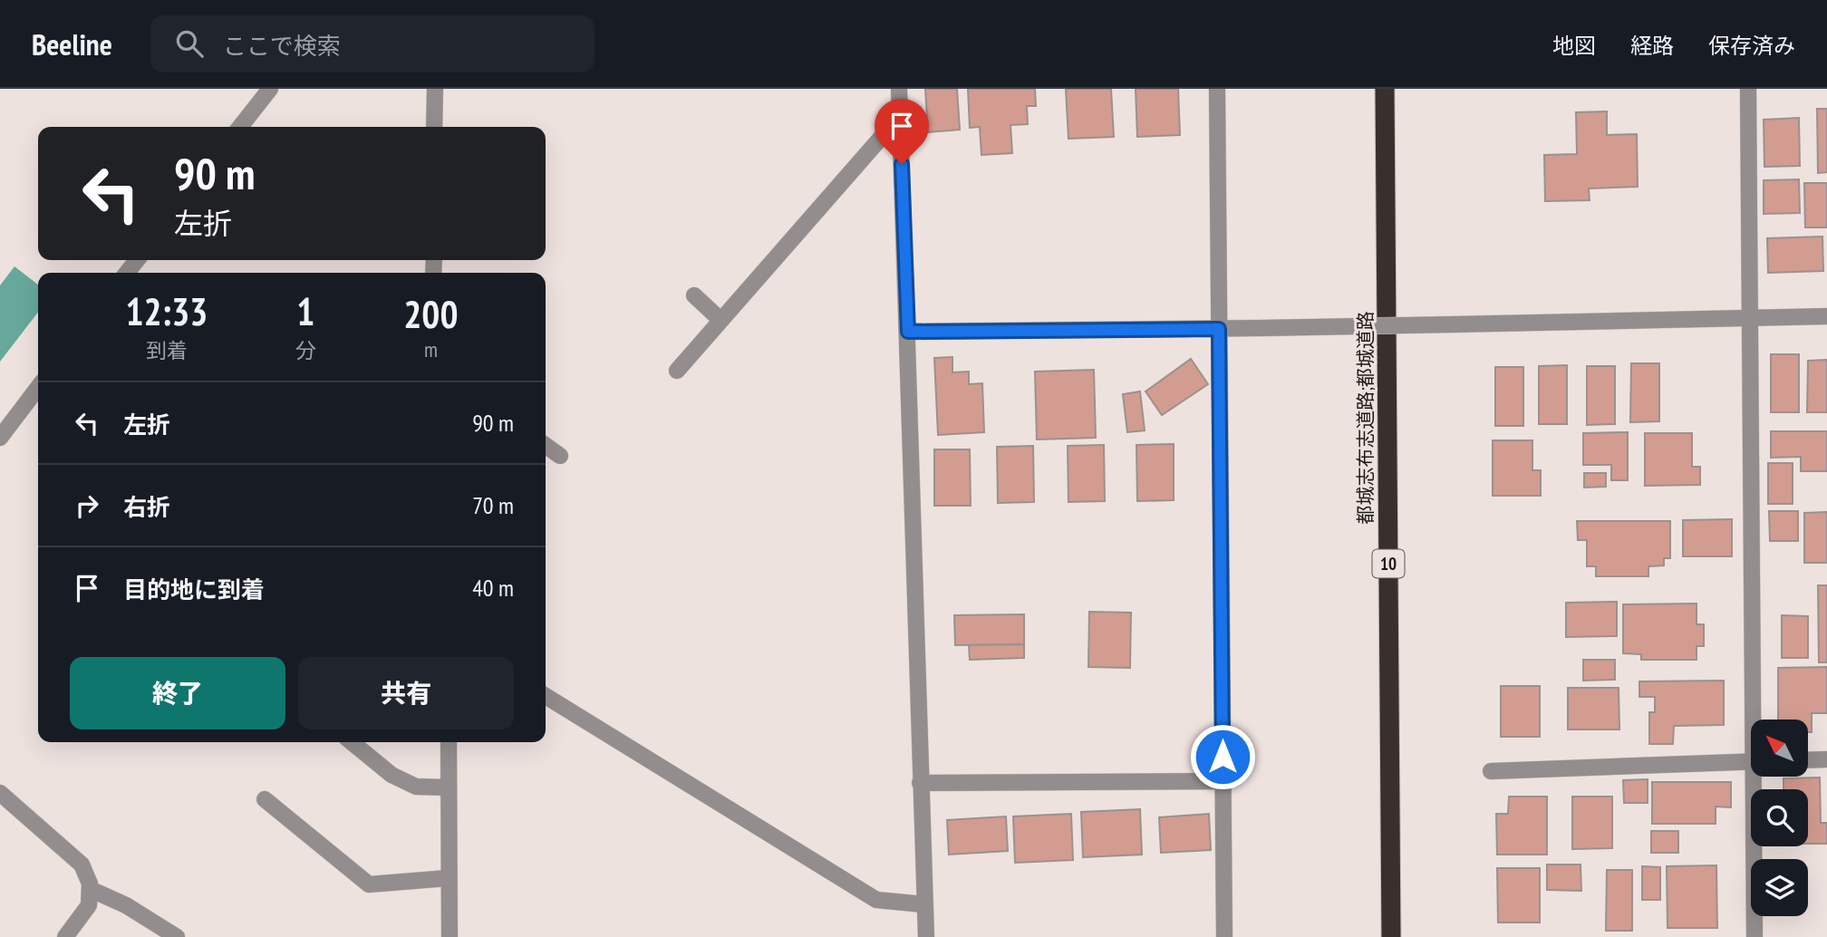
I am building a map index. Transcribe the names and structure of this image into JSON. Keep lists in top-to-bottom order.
{
  "streets": {
    "highway": ["都城志布志道路;都城道路", "10"]
  },
  "north": "top left",
  "page": {
    "header": "Beeline",
    "search": "ここで検索",
    "nav": ["地図", "経路", "保存済み"],
    "turn": ["90 m", "左折"],
    "eta": [
      "12:33",
      "到着",
      "1",
      "分",
      "200",
      "m"
    ],
    "list": [
      {
        "name": "左折",
        "value": "90 m"
      },
      {
        "name": "右折",
        "value": "70 m"
      },
      {
        "name": "目的地に到着",
        "value": "40 m"
      }
    ],
    "buttons": ["終了", "共有"]
  }
}
